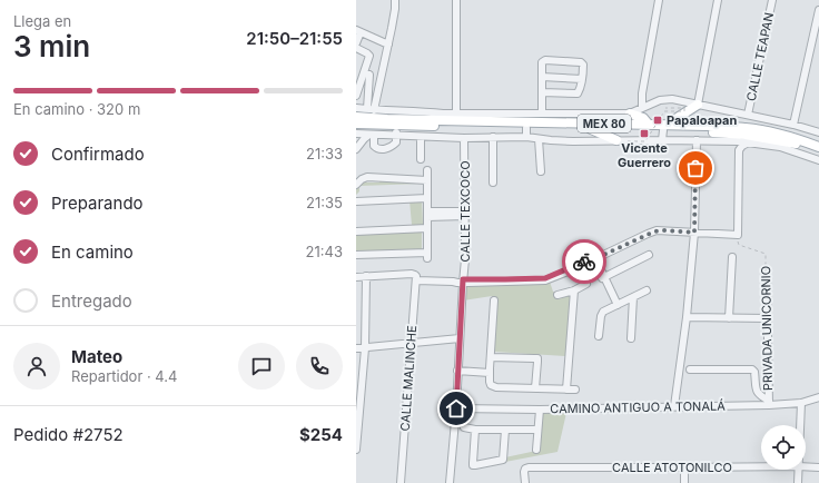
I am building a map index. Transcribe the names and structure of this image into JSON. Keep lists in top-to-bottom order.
{
  "streets": {
    "main road": ["MEX 80"],
    "street": [
      "CALLE TEAPAN",
      "CALLE TEXCOCO",
      "PRIVADA UNICORNIO",
      "CALLE MALINCHE",
      "CAMINO ANTIGUO A TONALÁ",
      "CALLE ATOTONILCO"
    ]
  },
  "crossings": [
    ["CALLE TEXCOCO", "CAMINO ANTIGUO A TONALÁ"],
    ["PRIVADA UNICORNIO", "CAMINO ANTIGUO A TONALÁ"]
  ],
  "places": {
    "transit": ["Papaloapan", "Vicente Guerrero"]
  },
  "page": {
    "heading": ["3 min", "Llega en", "21:50–21:55"],
    "panel": [
      "Mateo",
      "Repartidor · 4.4",
      "Pedido #2752",
      "$254"
    ],
    "bar": "En camino · 320 m",
    "list": [
      ["Confirmado", "21:33"],
      ["Preparando", "21:35"],
      ["En camino", "21:43"],
      "Entregado"
    ]
  }
}
